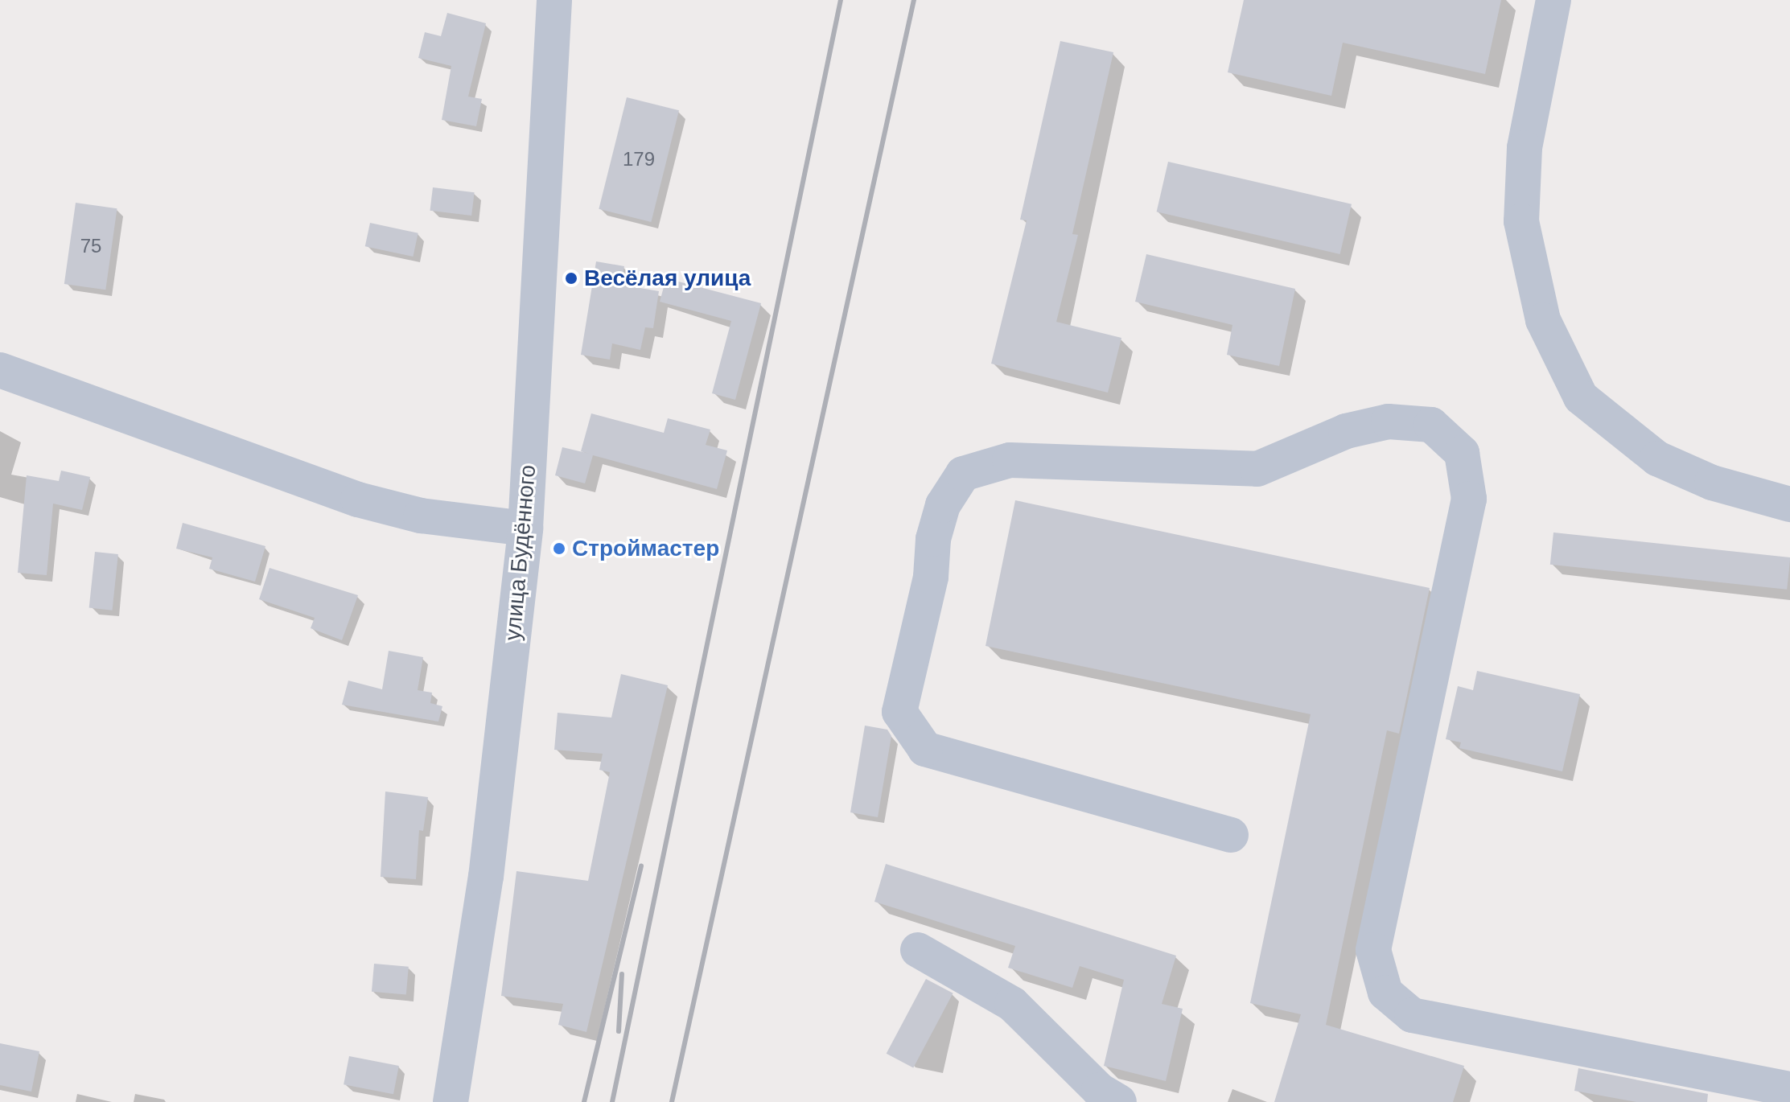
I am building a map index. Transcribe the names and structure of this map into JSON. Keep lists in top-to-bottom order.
{
  "streets": {
    "street": ["улица Будённого"]
  },
  "places": ["Весёлая улица", "Строймастер"],
  "house_numbers": ["179", "75"]
}
